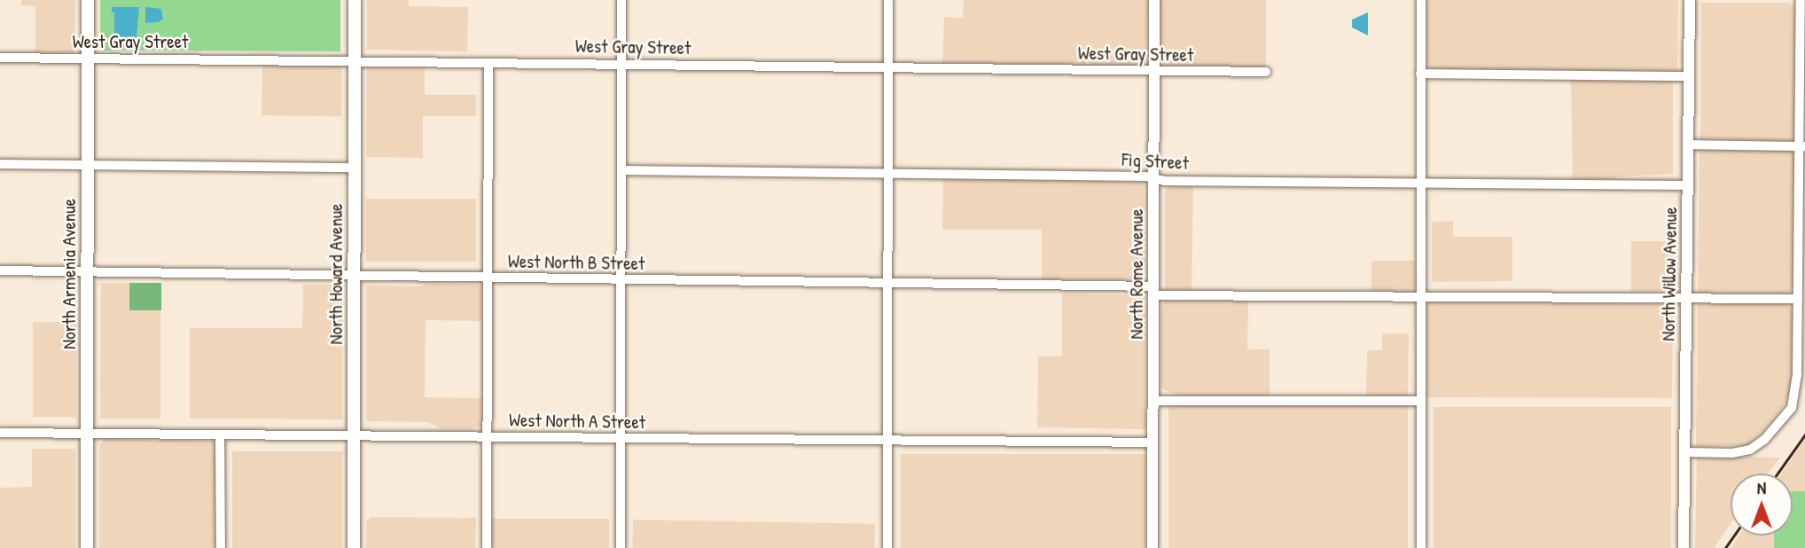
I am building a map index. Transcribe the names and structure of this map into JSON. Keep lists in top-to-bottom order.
{
  "streets": {
    "main road": ["North Armenia Avenue", "North Howard Avenue"],
    "street": [
      "West Gray Street",
      "Fig Street",
      "West North B Street",
      "North Rome Avenue",
      "North Willow Avenue",
      "West North A Street"
    ]
  },
  "crossings": [
    ["West Gray Street", "North Armenia Avenue"],
    ["West Gray Street", "North Howard Avenue"],
    ["West Gray Street", "North Rome Avenue"],
    ["Fig Street", "North Rome Avenue"],
    ["Fig Street", "North Willow Avenue"],
    ["West North B Street", "North Armenia Avenue"],
    ["West North B Street", "North Howard Avenue"],
    ["West North B Street", "North Rome Avenue"],
    ["West North B Street", "North Willow Avenue"],
    ["North Armenia Avenue", "West North A Street"],
    ["North Howard Avenue", "West North A Street"],
    ["North Rome Avenue", "West North A Street"]
  ],
  "north": "top"
}
